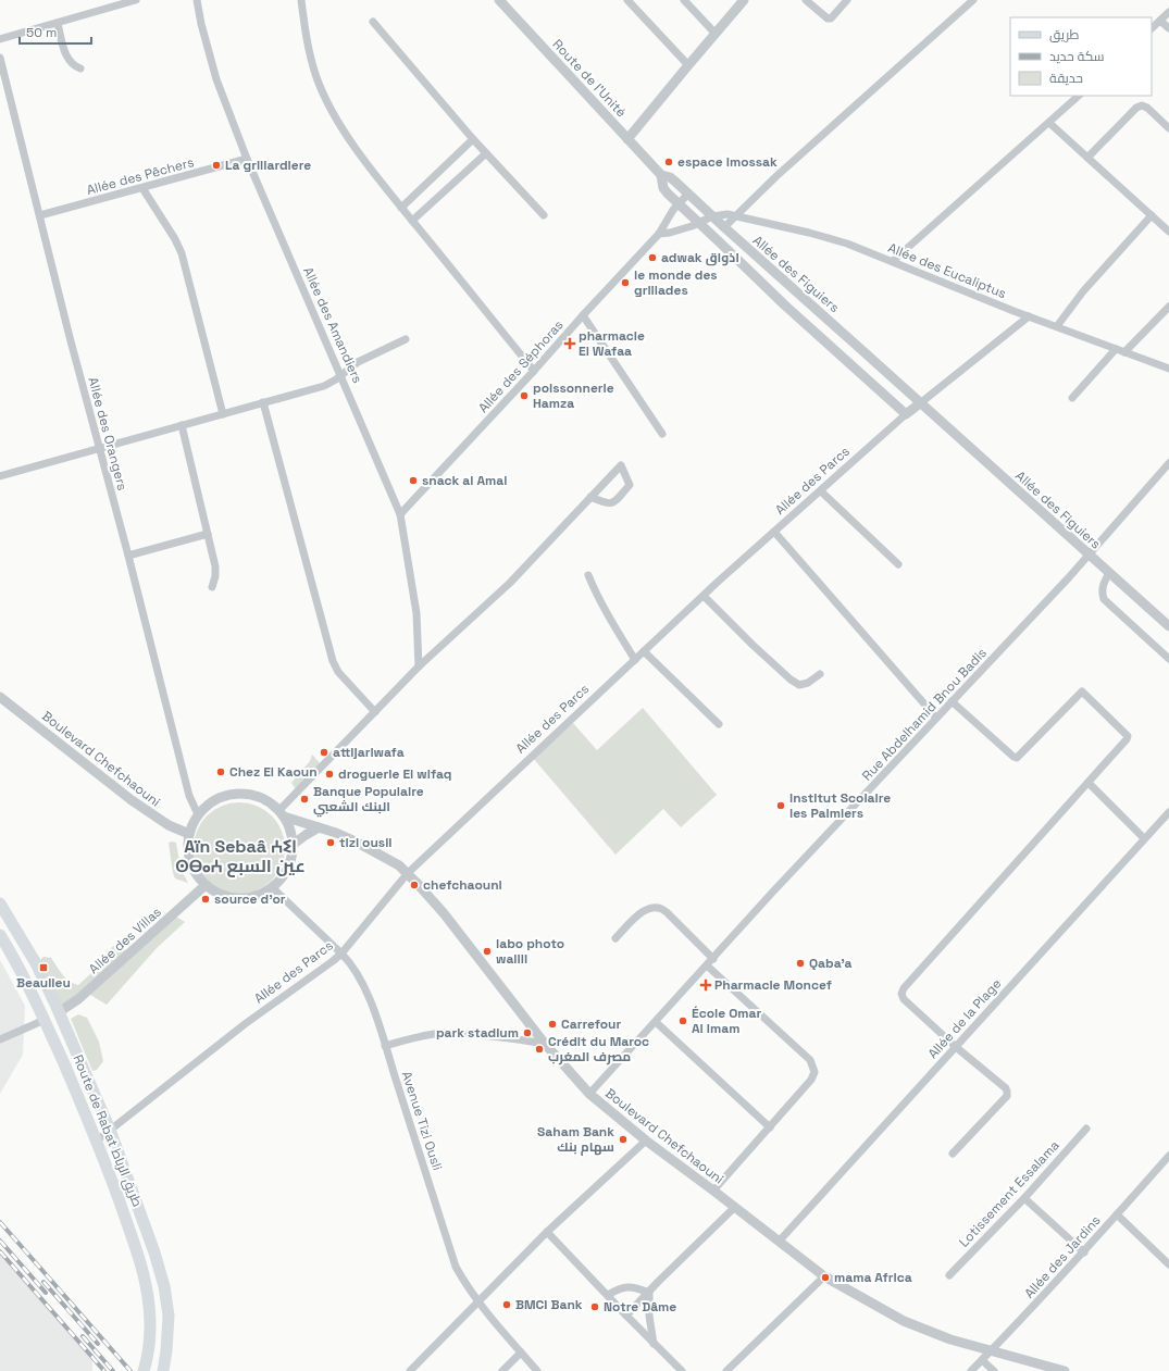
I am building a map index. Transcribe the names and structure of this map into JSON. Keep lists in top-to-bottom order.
{
  "streets": {
    "main road": ["Route de Rabat طريق الرباط"],
    "street": [
      "Route de l'Unité",
      "Allée des Pêchers",
      "Allée des Eucaliptus",
      "Allée des Figuiers",
      "Allée des Amandiers",
      "Allée des Séphoras",
      "Allée des Orangers",
      "Allée des Parcs",
      "Rue Abdelhamid Bnou Badis",
      "Boulevard Chefchaouni",
      "Allée des Villas",
      "Allée de la Plage",
      "Avenue Tizi Ousli",
      "Lotissement Essalama",
      "Allée des Jardins"
    ]
  },
  "crossings": [
    ["Route de l'Unité", "Allée des Figuiers"],
    ["Allée des Pêchers", "Allée des Amandiers"],
    ["Allée des Pêchers", "Allée des Orangers"],
    ["Allée des Eucaliptus", "Allée des Figuiers"],
    ["Allée des Eucaliptus", "Allée des Parcs"],
    ["Allée des Figuiers", "Allée des Séphoras"],
    ["Allée des Figuiers", "Allée des Parcs"],
    ["Allée des Figuiers", "Rue Abdelhamid Bnou Badis"],
    ["Allée des Amandiers", "Allée des Séphoras"],
    ["Allée des Orangers", "Boulevard Chefchaouni"],
    ["Allée des Orangers", "Allée des Villas"],
    ["Allée des Orangers", "Avenue Tizi Ousli"],
    ["Allée des Parcs", "Boulevard Chefchaouni"],
    ["Allée des Parcs", "Avenue Tizi Ousli"],
    ["Allée des Parcs", "Route de Rabat طريق الرباط"],
    ["Rue Abdelhamid Bnou Badis", "Boulevard Chefchaouni"],
    ["Boulevard Chefchaouni", "Allée des Villas"],
    ["Boulevard Chefchaouni", "Allée de la Plage"],
    ["Boulevard Chefchaouni", "Avenue Tizi Ousli"],
    ["Boulevard Chefchaouni", "Allée des Jardins"],
    ["Allée des Villas", "Avenue Tizi Ousli"],
    ["Allée des Villas", "Route de Rabat طريق الرباط"]
  ],
  "districts": ["Aïn Sebaâ ⵄⵉⵏ ⵙⴱⴰⵄ عين السبع"],
  "places": {
    "other": [
      "espace imossak",
      "La grillardiere",
      "adwak اذواق",
      "le monde des grillades",
      "poissonnerie Hamza",
      "snack al Amal",
      "attijariwafa",
      "Chez El Kaoun",
      "droguerie El wifaq",
      "Banque Populaire البنك الشعبي",
      "Institut Scolaire les Palmiers",
      "tizi ousli",
      "chefchaouni",
      "source d'or",
      "labo photo walili",
      "Qaba'a",
      "École Omar Al Imam",
      "Carrefour",
      "park stadium",
      "Crédit du Maroc مصرف المغرب",
      "Saham Bank سهام بنك",
      "mama Africa",
      "BMCI Bank",
      "Notre Dâme"
    ],
    "health": ["pharmacie El Wafaa", "Pharmacie Moncef"],
    "transit": ["Beaulieu"]
  },
  "legend": ["طريق", "سكة حديد", "حديقة"],
  "scale_bar": "50 m"
}
